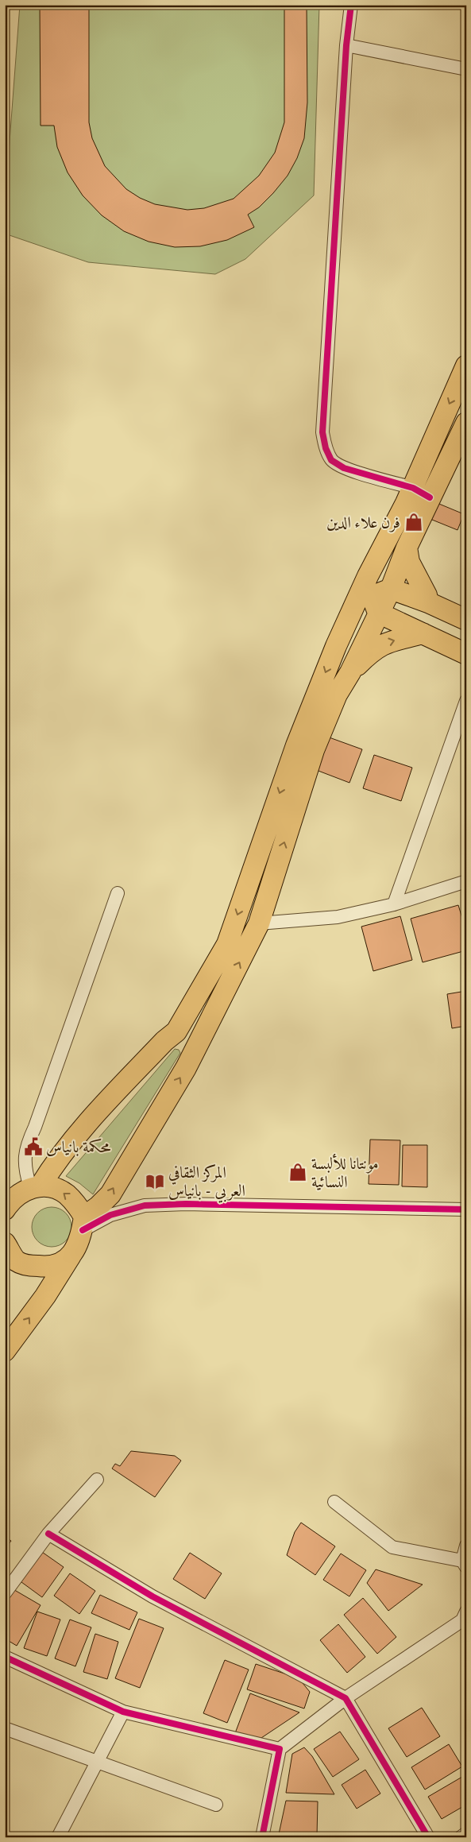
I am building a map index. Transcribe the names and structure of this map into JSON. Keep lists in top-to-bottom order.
{
  "places": {
    "shop": ["فرن علاء الدين", "مونتانا للألبسة النسائية"],
    "public building": ["محكمة بانياس"],
    "library": ["المركز الثقافي العربي - بانياس"]
  }
}
